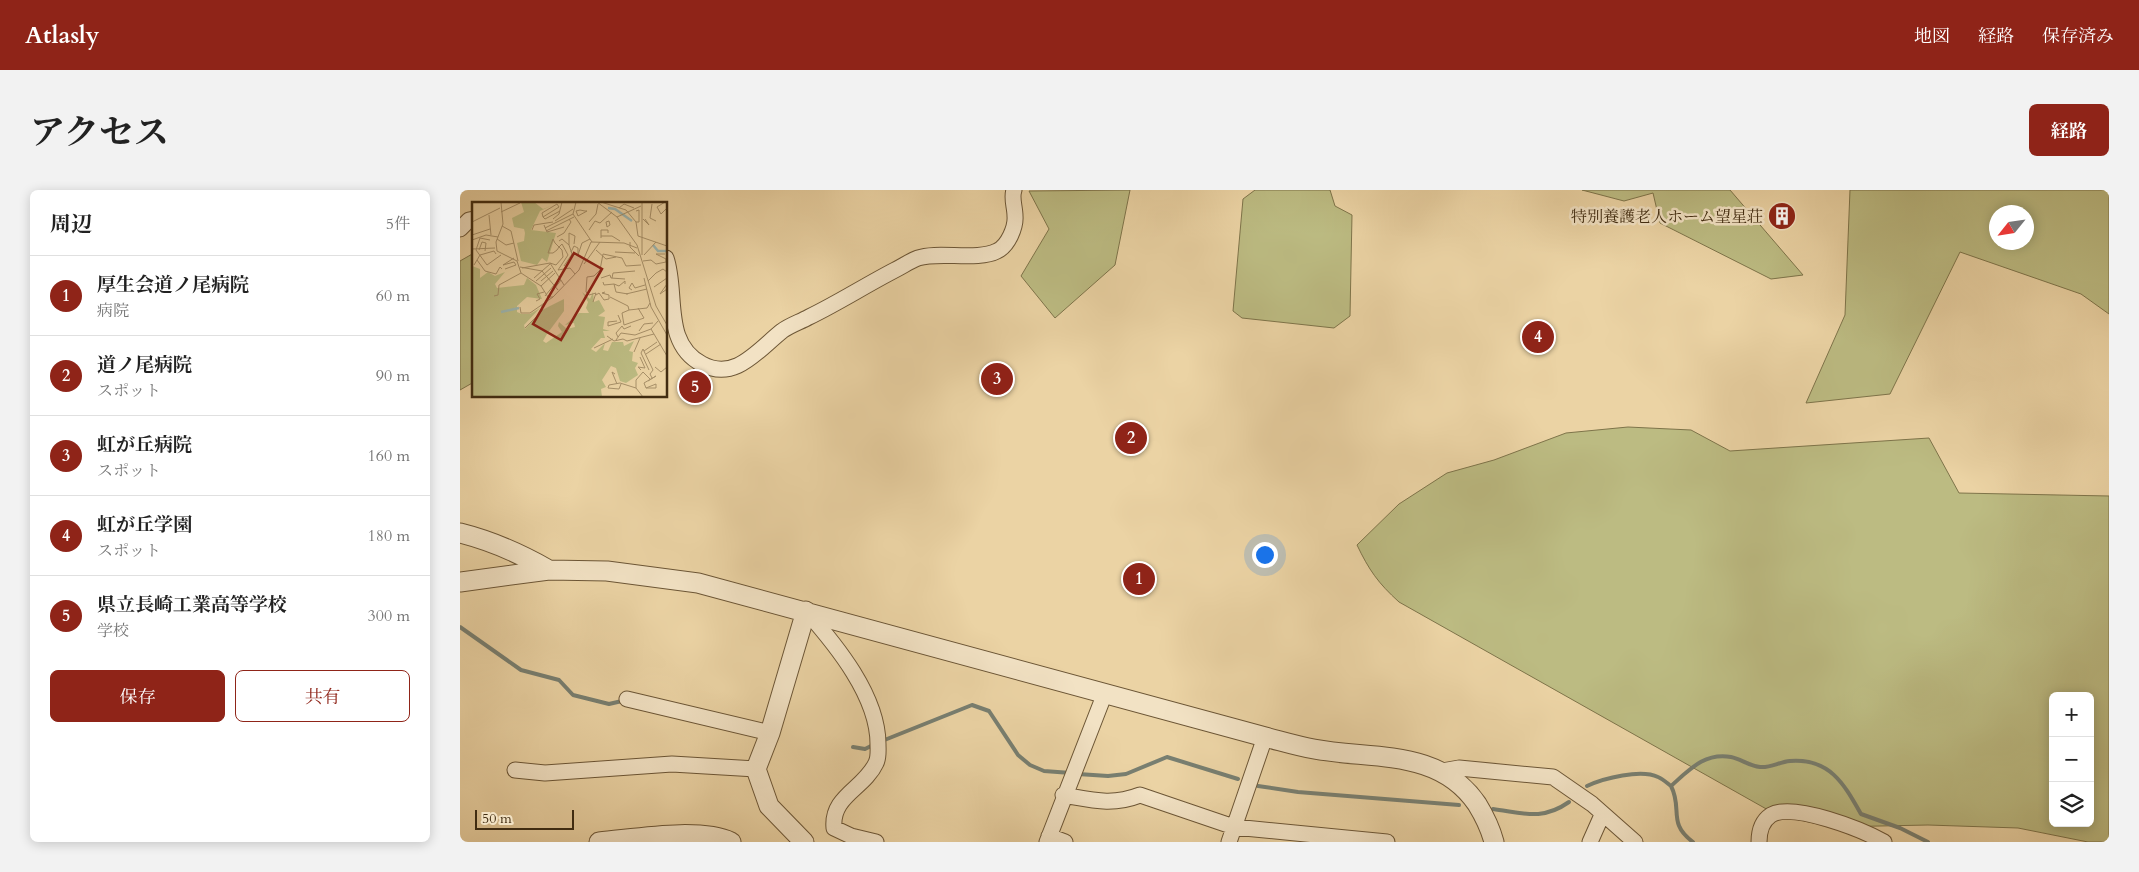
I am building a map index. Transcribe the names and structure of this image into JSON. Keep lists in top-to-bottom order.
{
  "places": {
    "building": ["特別養護老人ホーム望星荘"]
  },
  "scale_bar": "50 m",
  "north": "bottom left",
  "page": {
    "header": "Atlasly",
    "nav": ["地図", "経路", "保存済み"],
    "title": "アクセス",
    "buttons": [
      "経路",
      ["保存", "共有"]
    ],
    "heading": ["周辺", "5件"],
    "list": [
      {
        "mark": "1",
        "name": "厚生会道ノ尾病院",
        "note": "病院",
        "value": "60 m"
      },
      {
        "mark": "2",
        "name": "道ノ尾病院",
        "note": "スポット",
        "value": "90 m"
      },
      {
        "mark": "3",
        "name": "虹が丘病院",
        "note": "スポット",
        "value": "160 m"
      },
      {
        "mark": "4",
        "name": "虹が丘学園",
        "note": "スポット",
        "value": "180 m"
      },
      {
        "mark": "5",
        "name": "県立長崎工業高等学校",
        "note": "学校",
        "value": "300 m"
      }
    ],
    "pins": [
      "4",
      "3",
      "5",
      "2",
      "1"
    ],
    "map_buttons": ["+", "−"],
    "scale": "50 m"
  }
}
